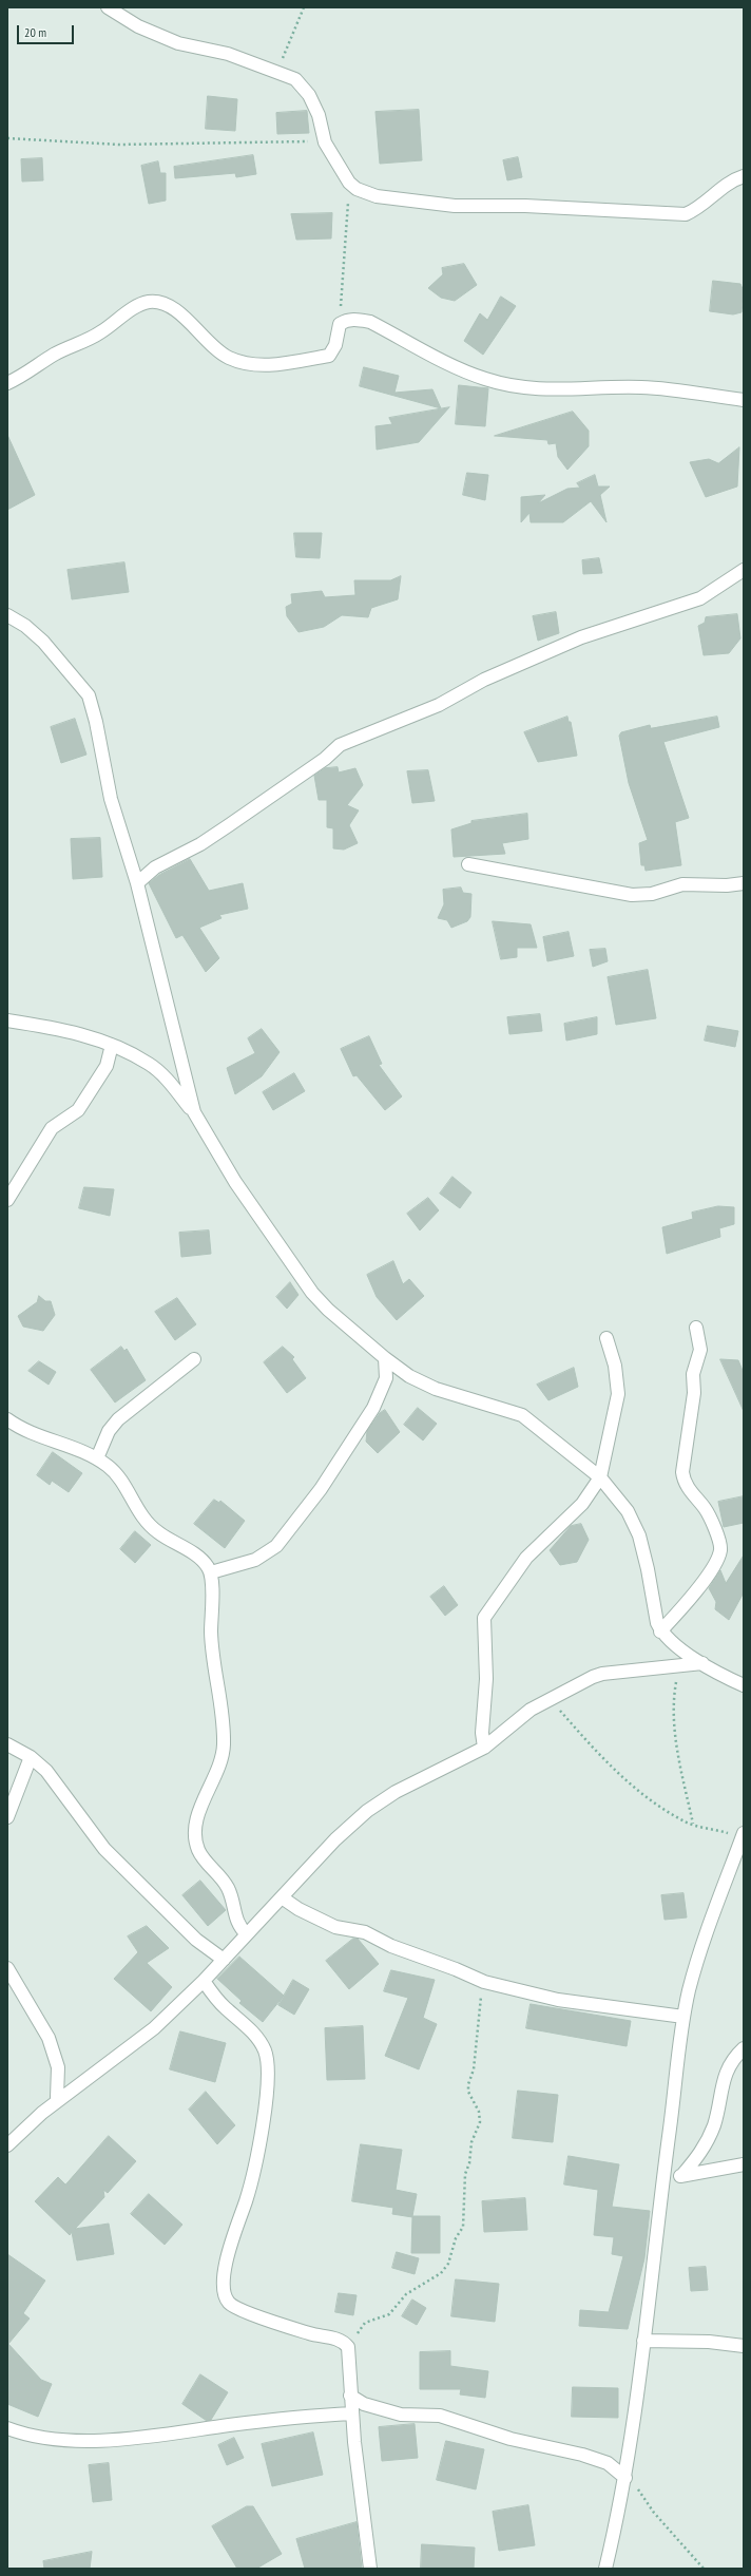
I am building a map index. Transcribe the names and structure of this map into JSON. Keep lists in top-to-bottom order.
{
  "scale_bar": "20 m"
}
